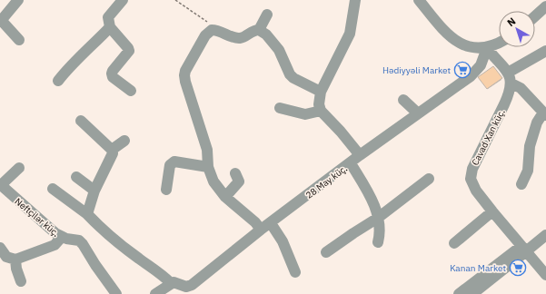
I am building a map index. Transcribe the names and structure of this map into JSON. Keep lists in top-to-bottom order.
{
  "streets": {
    "street": ["Cavad Xan küç.", "28 May küç.", "Neftçilər küç."]
  },
  "places": {
    "supermarket": ["Hədiyyəli Market", "Kanan Market"]
  },
  "north": "top left"
}
